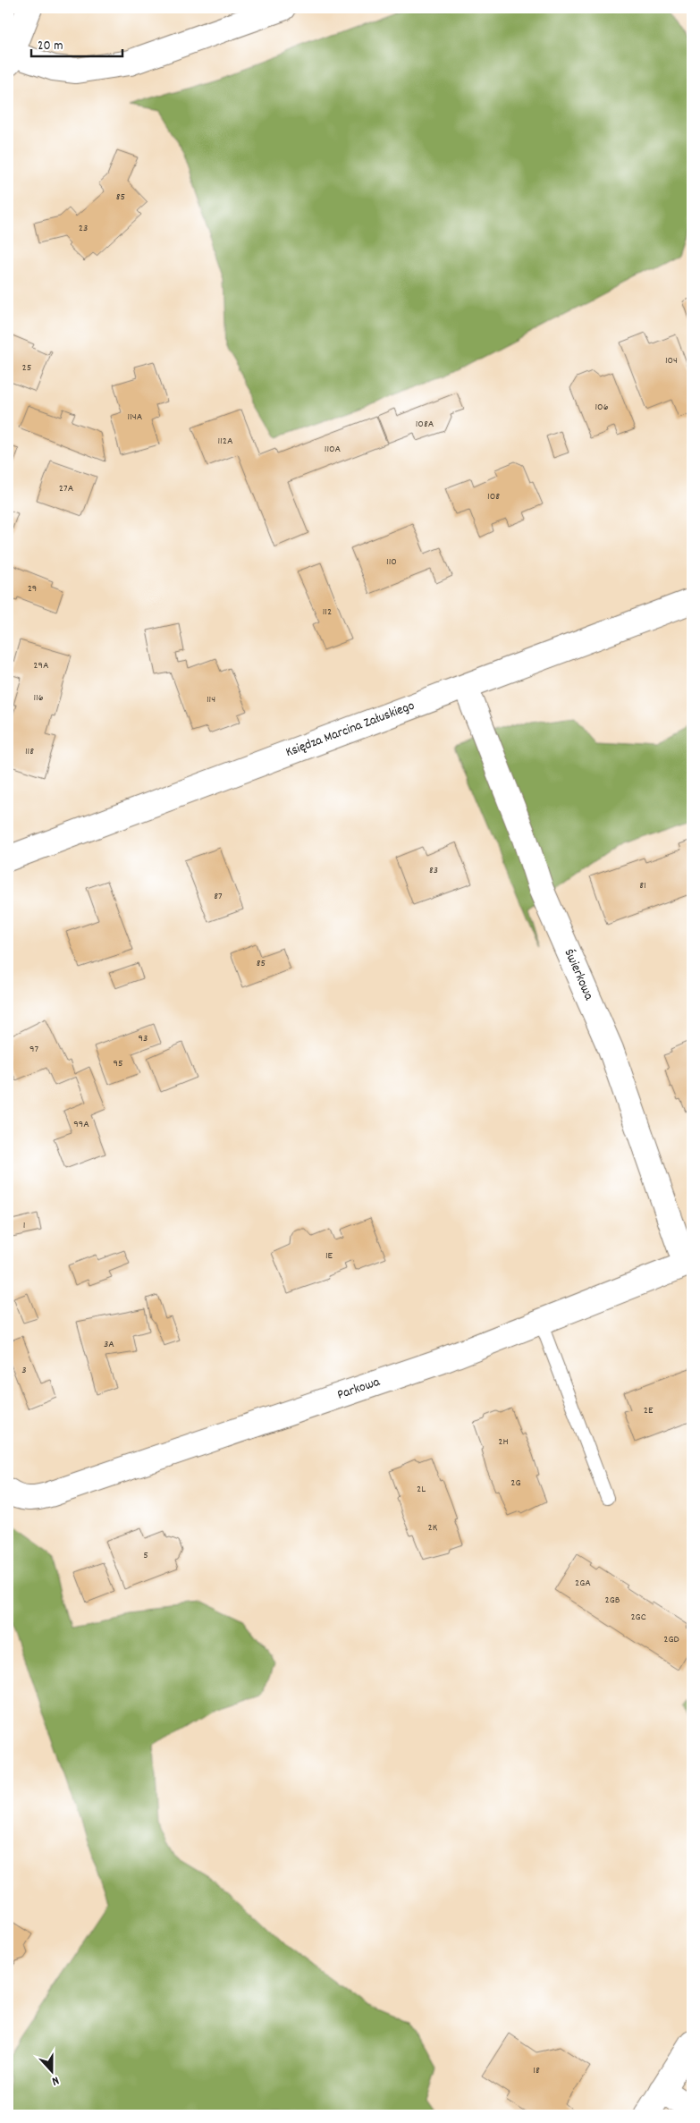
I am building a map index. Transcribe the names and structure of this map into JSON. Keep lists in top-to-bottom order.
{
  "streets": {
    "street": ["Księdza Marcina Załuskiego", "Świerkowa", "Parkowa"]
  },
  "crossings": [
    ["Księdza Marcina Załuskiego", "Świerkowa"],
    ["Świerkowa", "Parkowa"]
  ],
  "house_numbers": [
    "85",
    "23",
    "104",
    "25",
    "106",
    "114A",
    "108A",
    "112A",
    "110A",
    "27A",
    "108",
    "110",
    "29",
    "112",
    "29A",
    "116",
    "114",
    "118",
    "83",
    "81",
    "87",
    "85",
    "93",
    "97",
    "95",
    "99A",
    "1",
    "1E",
    "3A",
    "3",
    "2E",
    "2H",
    "2G",
    "2L",
    "2K",
    "5",
    "2GA",
    "2GB",
    "2GC",
    "2GD",
    "18"
  ],
  "scale_bar": "20 m",
  "north": "bottom"
}
